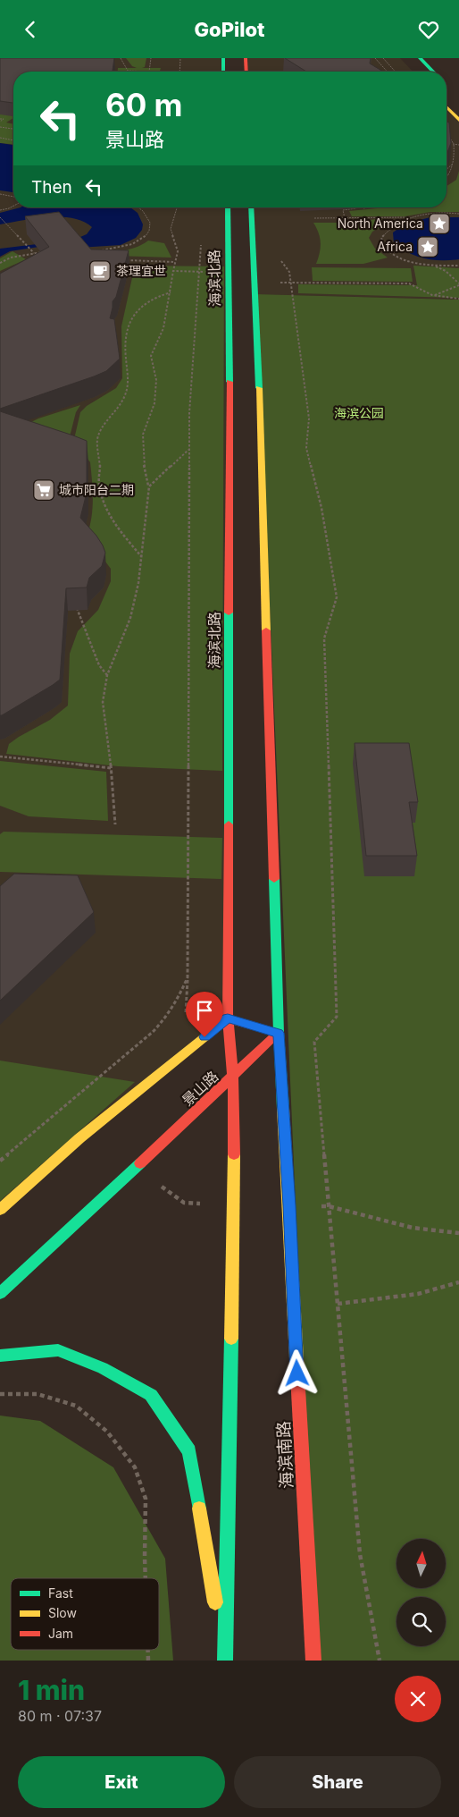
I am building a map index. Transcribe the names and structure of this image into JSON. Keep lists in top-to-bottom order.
{
  "streets": {
    "main road": ["海滨北路", "景山路", "海滨南路"]
  },
  "crossings": [
    ["海滨北路", "景山路"],
    ["景山路", "海滨南路"]
  ],
  "parks": ["海滨公园"],
  "places": {
    "place": ["North America", "Africa"],
    "cafe": ["茶理宜世"],
    "supermarket": ["城市阳台二期"]
  },
  "legend": ["Fast", "Slow", "Jam"],
  "north": "top",
  "page": {
    "header": "GoPilot",
    "turn": ["60 m", "景山路"],
    "then": "Then",
    "heading": ["1 min", "80 m · 07:37"],
    "buttons": ["Exit", "Share"]
  }
}
